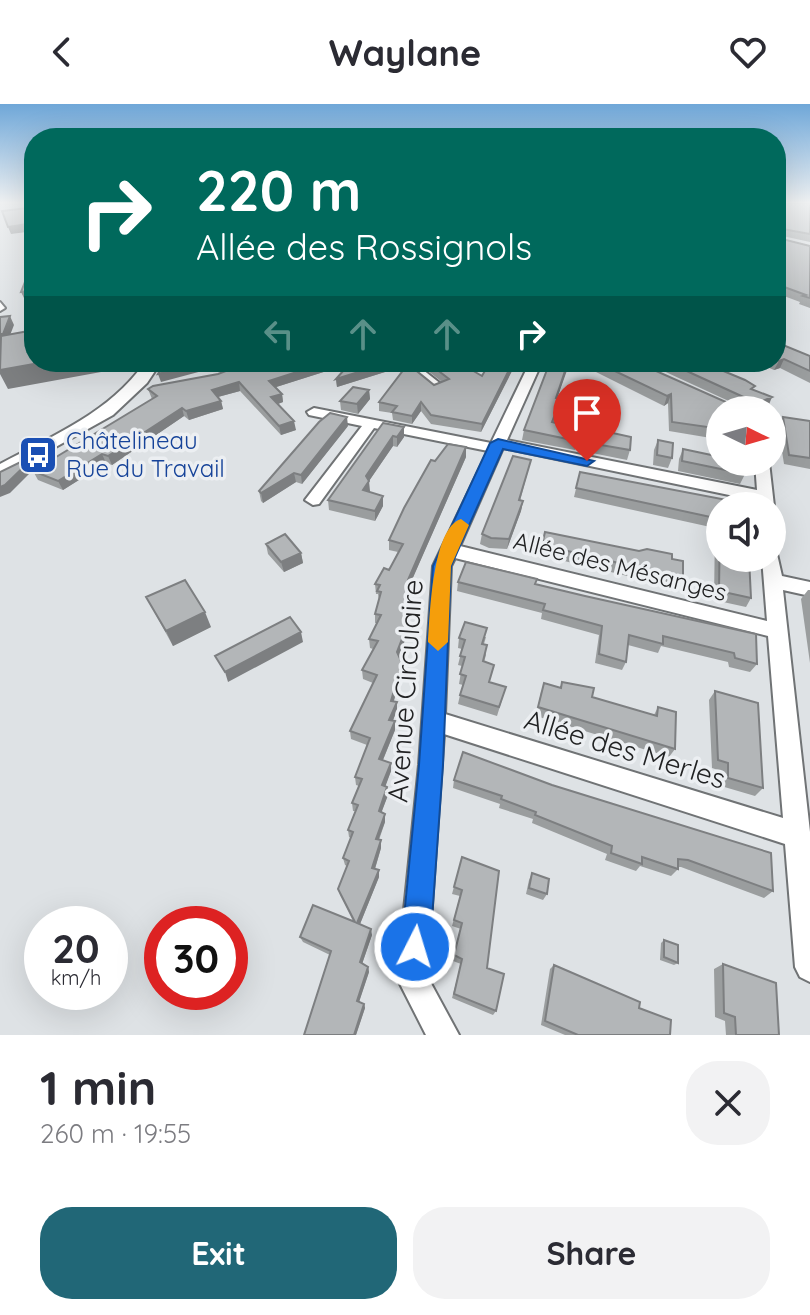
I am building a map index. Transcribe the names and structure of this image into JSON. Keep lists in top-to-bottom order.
{
  "streets": {
    "street": ["Allée des Mésanges", "Avenue Circulaire", "Allée des Merles"]
  },
  "crossings": [
    ["Allée des Mésanges", "Avenue Circulaire"],
    ["Avenue Circulaire", "Allée des Merles"]
  ],
  "places": {
    "bus stop": ["Châtelineau Rue du Travail"]
  },
  "north": "right",
  "page": {
    "header": "Waylane",
    "turn": ["220 m", "Allée des Rossignols"],
    "speed": "20 km/h",
    "limit": "30",
    "heading": ["1 min", "260 m · 19:55"],
    "buttons": ["Exit", "Share"]
  }
}
